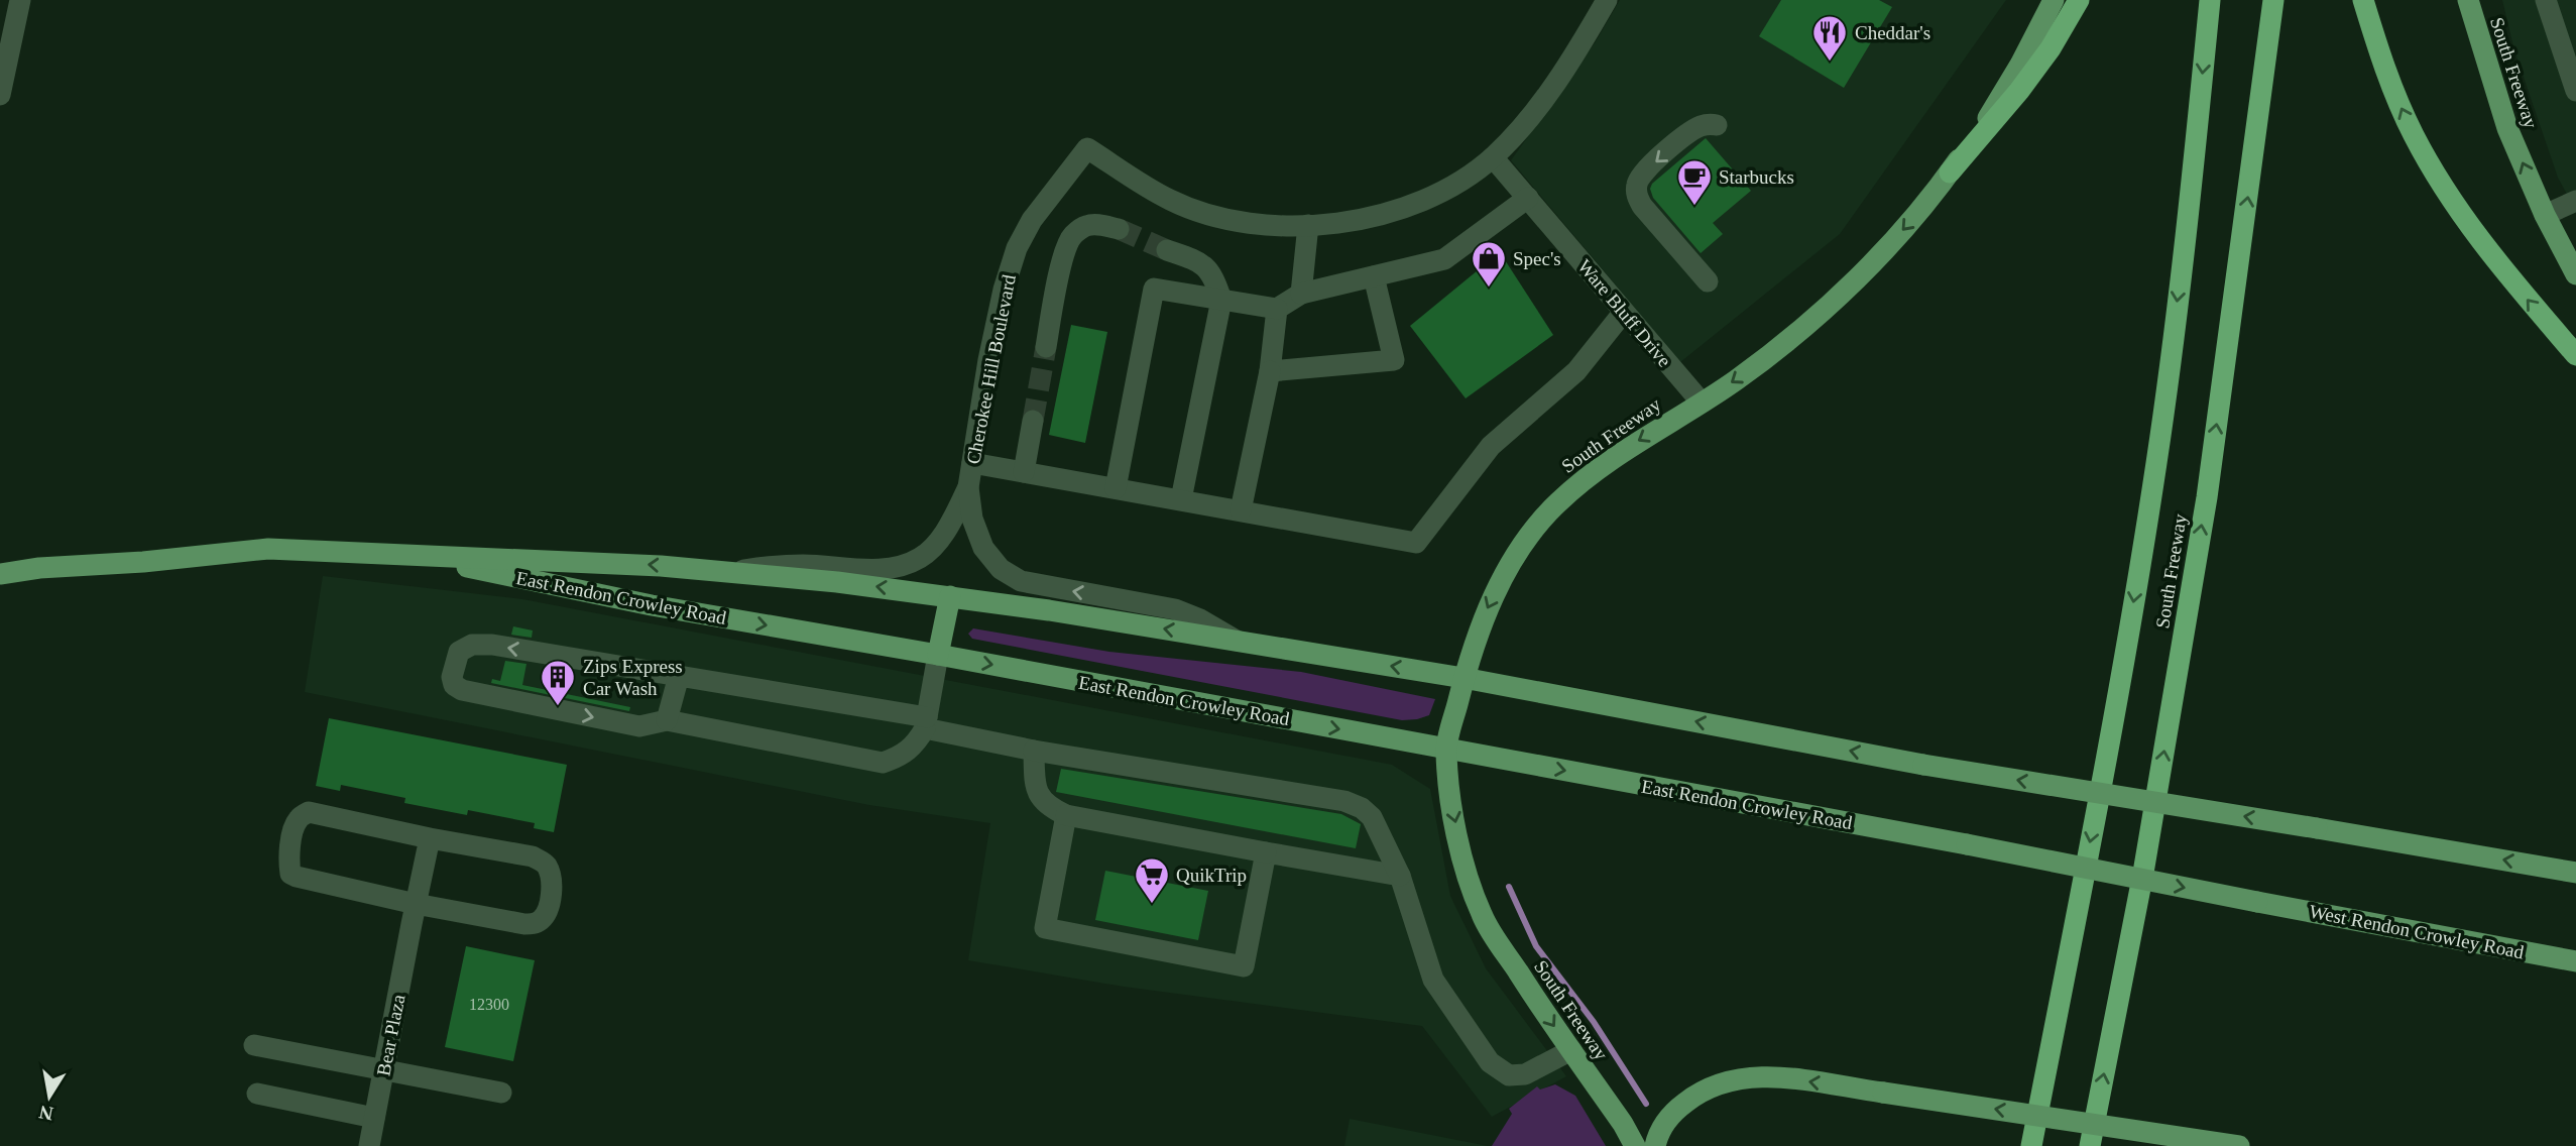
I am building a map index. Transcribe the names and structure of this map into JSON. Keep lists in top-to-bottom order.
{
  "streets": {
    "highway": ["South Freeway"],
    "main road": ["East Rendon Crowley Road", "West Rendon Crowley Road"],
    "street": ["Ware Bluff Drive", "Cherokee Hill Boulevard", "Bear Plaza"]
  },
  "crossings": [
    ["South Freeway", "Ware Bluff Drive"],
    ["South Freeway", "East Rendon Crowley Road"],
    ["Cherokee Hill Boulevard", "East Rendon Crowley Road"],
    ["East Rendon Crowley Road", "West Rendon Crowley Road"]
  ],
  "places": {
    "restaurant": ["Cheddar's"],
    "cafe": ["Starbucks"],
    "shop": ["Spec's"],
    "building": ["Zips Express Car Wash"],
    "supermarket": ["QuikTrip"]
  },
  "house_numbers": ["12300"],
  "north": "bottom"
}
